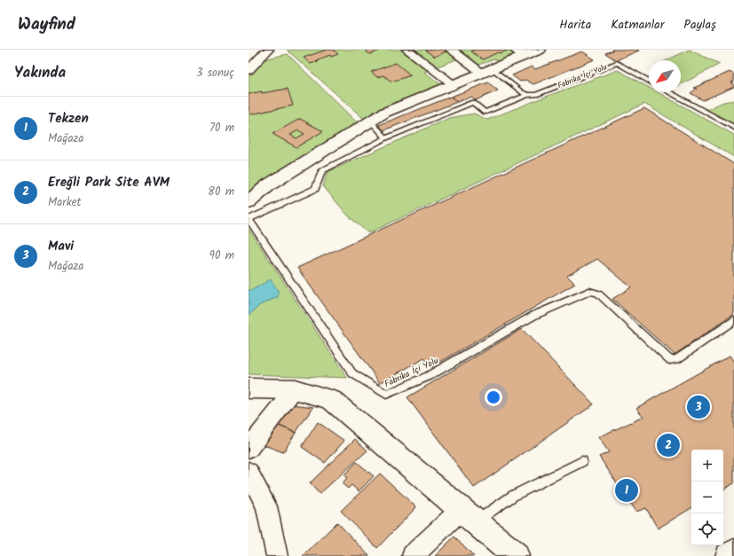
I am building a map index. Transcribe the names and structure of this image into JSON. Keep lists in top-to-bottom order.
{
  "streets": {
    "lane": ["Fabrika İçi Yolu"]
  },
  "north": "bottom left",
  "page": {
    "header": "Wayfind",
    "nav": ["Harita", "Katmanlar", "Paylaş"],
    "heading": ["Yakında", "3 sonuç"],
    "list": [
      {
        "mark": "1",
        "name": "Tekzen",
        "note": "Mağaza",
        "value": "70 m"
      },
      {
        "mark": "2",
        "name": "Ereğli Park Site AVM",
        "note": "Market",
        "value": "80 m"
      },
      {
        "mark": "3",
        "name": "Mavi",
        "note": "Mağaza",
        "value": "90 m"
      }
    ],
    "pins": ["3", "2", "1"],
    "map_buttons": ["+", "−"]
  }
}
